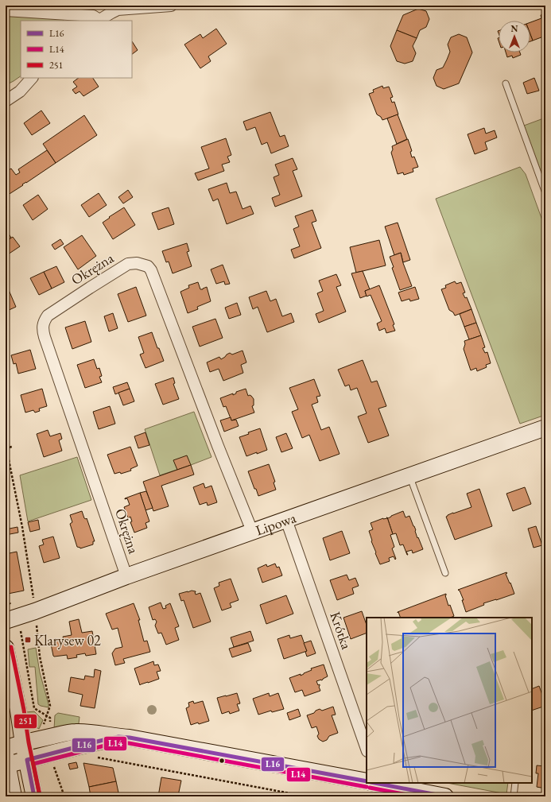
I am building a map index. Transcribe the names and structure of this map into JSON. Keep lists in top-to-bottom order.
{
  "streets": {
    "street": ["Okrężna", "Lipowa", "Krótka"]
  },
  "crossings": [
    ["Okrężna", "Lipowa"],
    ["Lipowa", "Krótka"]
  ],
  "places": {
    "transit": ["Klarysew 02"]
  },
  "lines": ["transit line 251", "transit line L16", "transit line L14"],
  "legend": ["L16", "L14", "251"],
  "north": "top"
}
